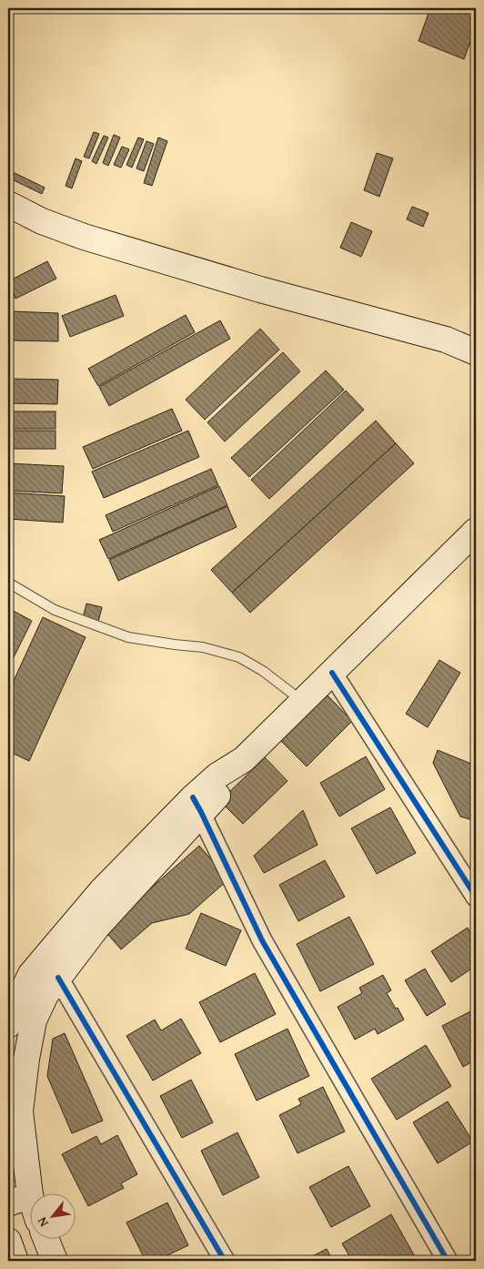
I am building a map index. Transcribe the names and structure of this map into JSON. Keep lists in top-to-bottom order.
{
  "north": "bottom left"
}
